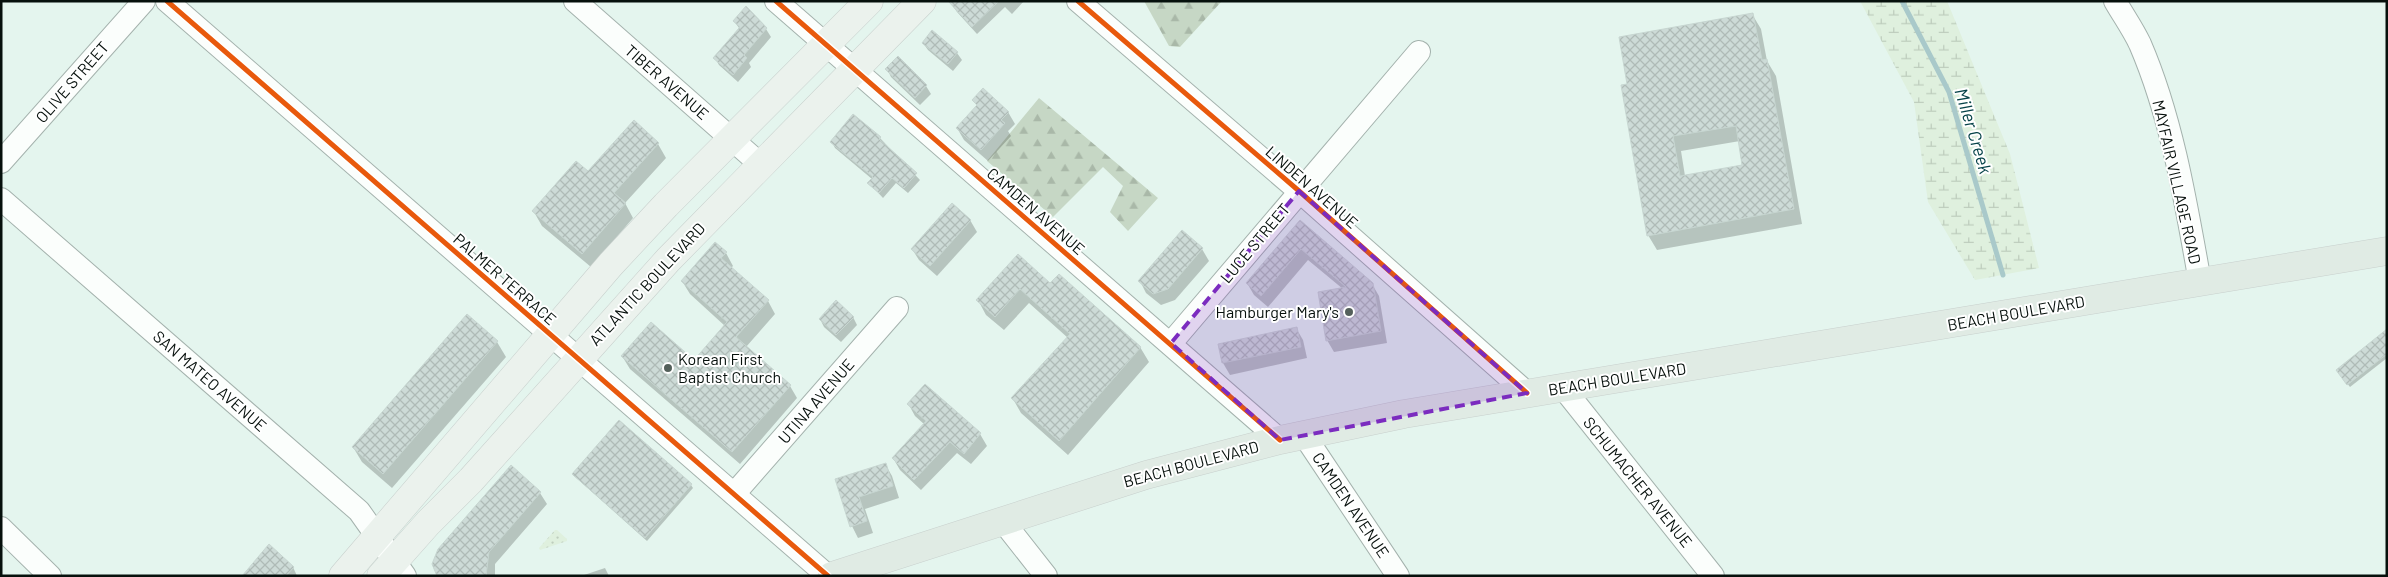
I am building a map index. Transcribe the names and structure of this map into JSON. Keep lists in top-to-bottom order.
{
  "streets": {
    "highway": ["BEACH BOULEVARD"],
    "main road": ["ATLANTIC BOULEVARD"],
    "street": [
      "OLIVE STREET",
      "TIBER AVENUE",
      "MAYFAIR VILLAGE ROAD",
      "LINDEN AVENUE",
      "CAMDEN AVENUE",
      "LUCE STREET",
      "PALMER TERRACE",
      "SAN MATEO AVENUE",
      "UTINA AVENUE",
      "SCHUMACHER AVENUE"
    ]
  },
  "crossings": [
    ["TIBER AVENUE", "ATLANTIC BOULEVARD"],
    ["MAYFAIR VILLAGE ROAD", "BEACH BOULEVARD"],
    ["LINDEN AVENUE", "LUCE STREET"],
    ["LINDEN AVENUE", "BEACH BOULEVARD"],
    ["CAMDEN AVENUE", "LUCE STREET"],
    ["CAMDEN AVENUE", "ATLANTIC BOULEVARD"],
    ["CAMDEN AVENUE", "BEACH BOULEVARD"],
    ["PALMER TERRACE", "ATLANTIC BOULEVARD"],
    ["PALMER TERRACE", "UTINA AVENUE"],
    ["ATLANTIC BOULEVARD", "SAN MATEO AVENUE"],
    ["BEACH BOULEVARD", "SCHUMACHER AVENUE"]
  ],
  "water": ["Miller Creek"],
  "places": ["Hamburger Mary's", "Korean First Baptist Church"]
}
